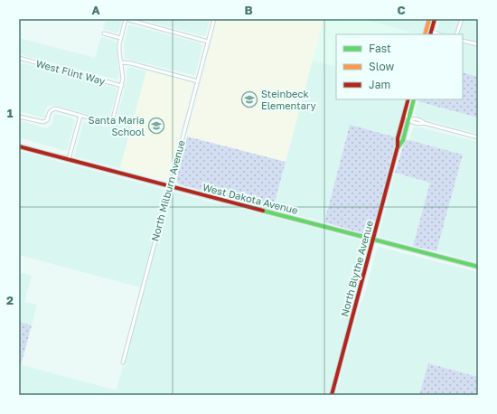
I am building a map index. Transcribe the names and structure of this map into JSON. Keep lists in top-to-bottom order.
{
  "streets": {
    "street": [
      "West Flint Way",
      "North Milburn Avenue",
      "West Dakota Avenue",
      "North Blythe Avenue"
    ]
  },
  "crossings": [
    ["North Milburn Avenue", "West Dakota Avenue"],
    ["West Dakota Avenue", "North Blythe Avenue"]
  ],
  "places": {
    "school or university": ["Steinbeck Elementary", "Santa Maria School"]
  },
  "legend": ["Fast", "Slow", "Jam"],
  "grid": {
    "columns": ["A", "B", "C"],
    "rows": ["1", "2"]
  }
}
